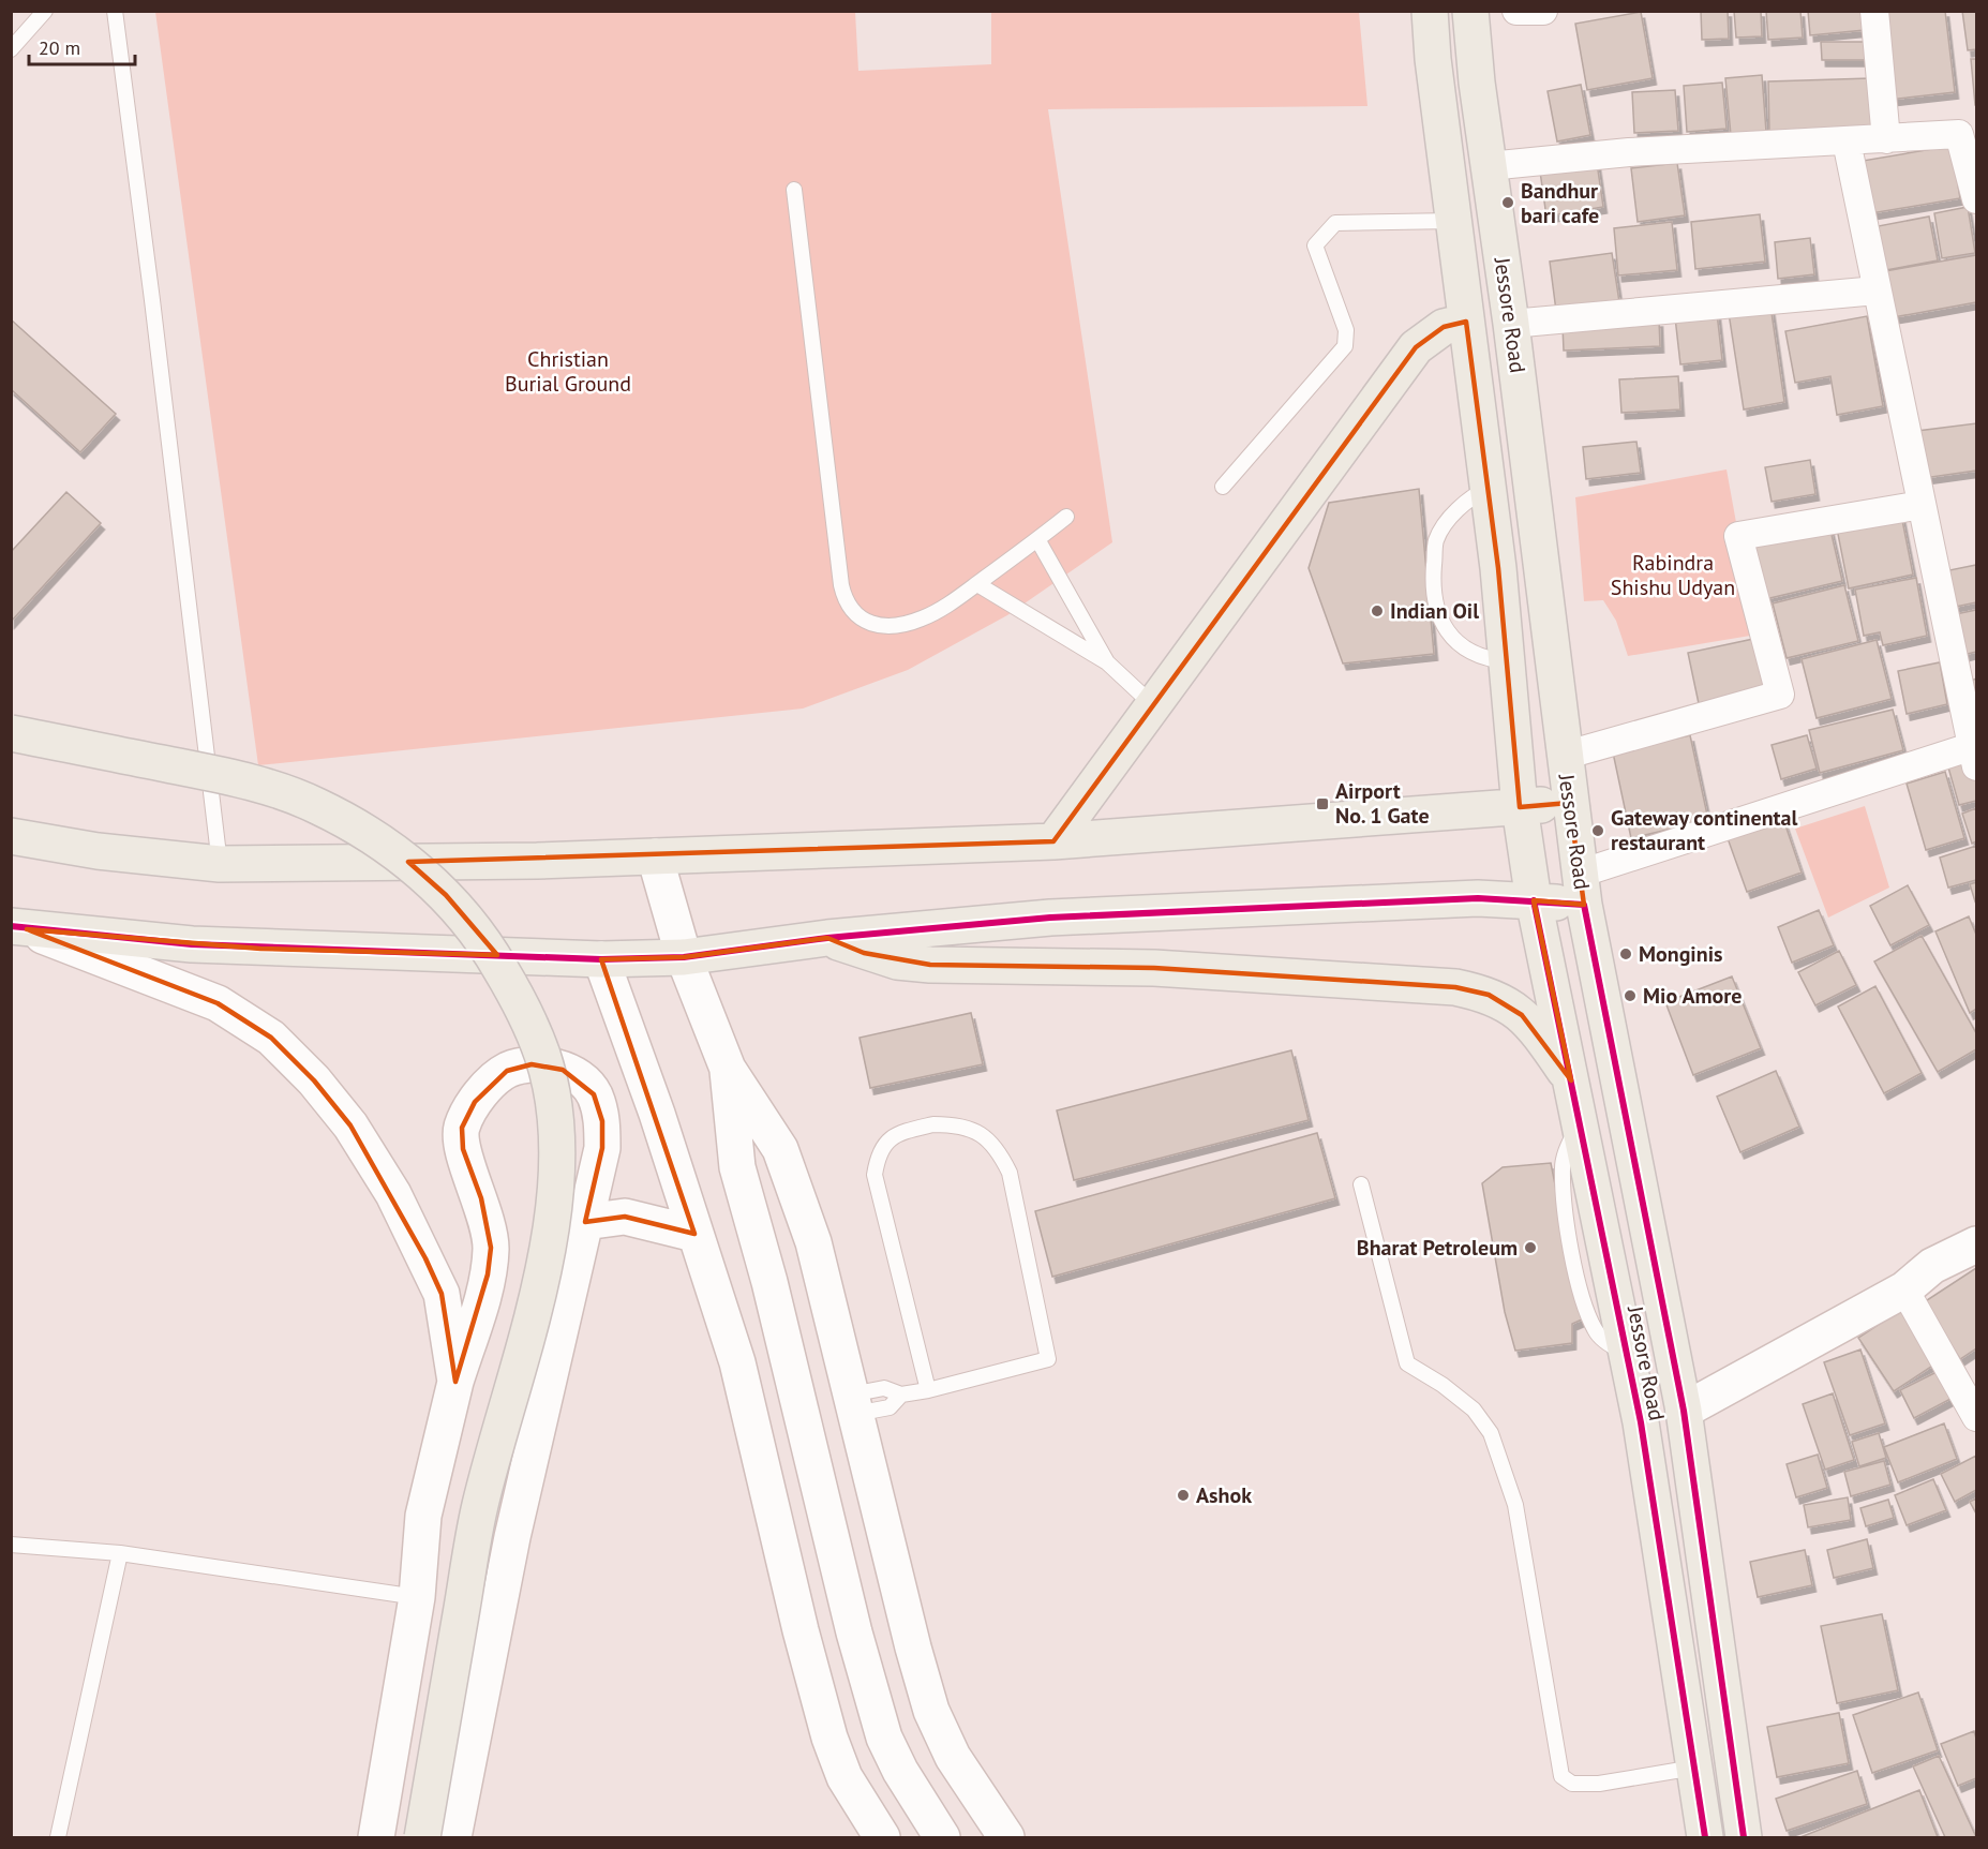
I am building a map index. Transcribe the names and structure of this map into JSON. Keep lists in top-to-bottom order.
{
  "streets": {
    "main road": ["Jessore Road"]
  },
  "parks": ["Christian Burial Ground", "Rabindra Shishu Udyan"],
  "places": {
    "other": [
      "Bandhur bari cafe",
      "Indian Oil",
      "Gateway continental restaurant",
      "Monginis",
      "Mio Amore",
      "Bharat Petroleum",
      "Ashok"
    ],
    "transit": ["Airport No. 1 Gate"]
  },
  "scale_bar": "20 m"
}
